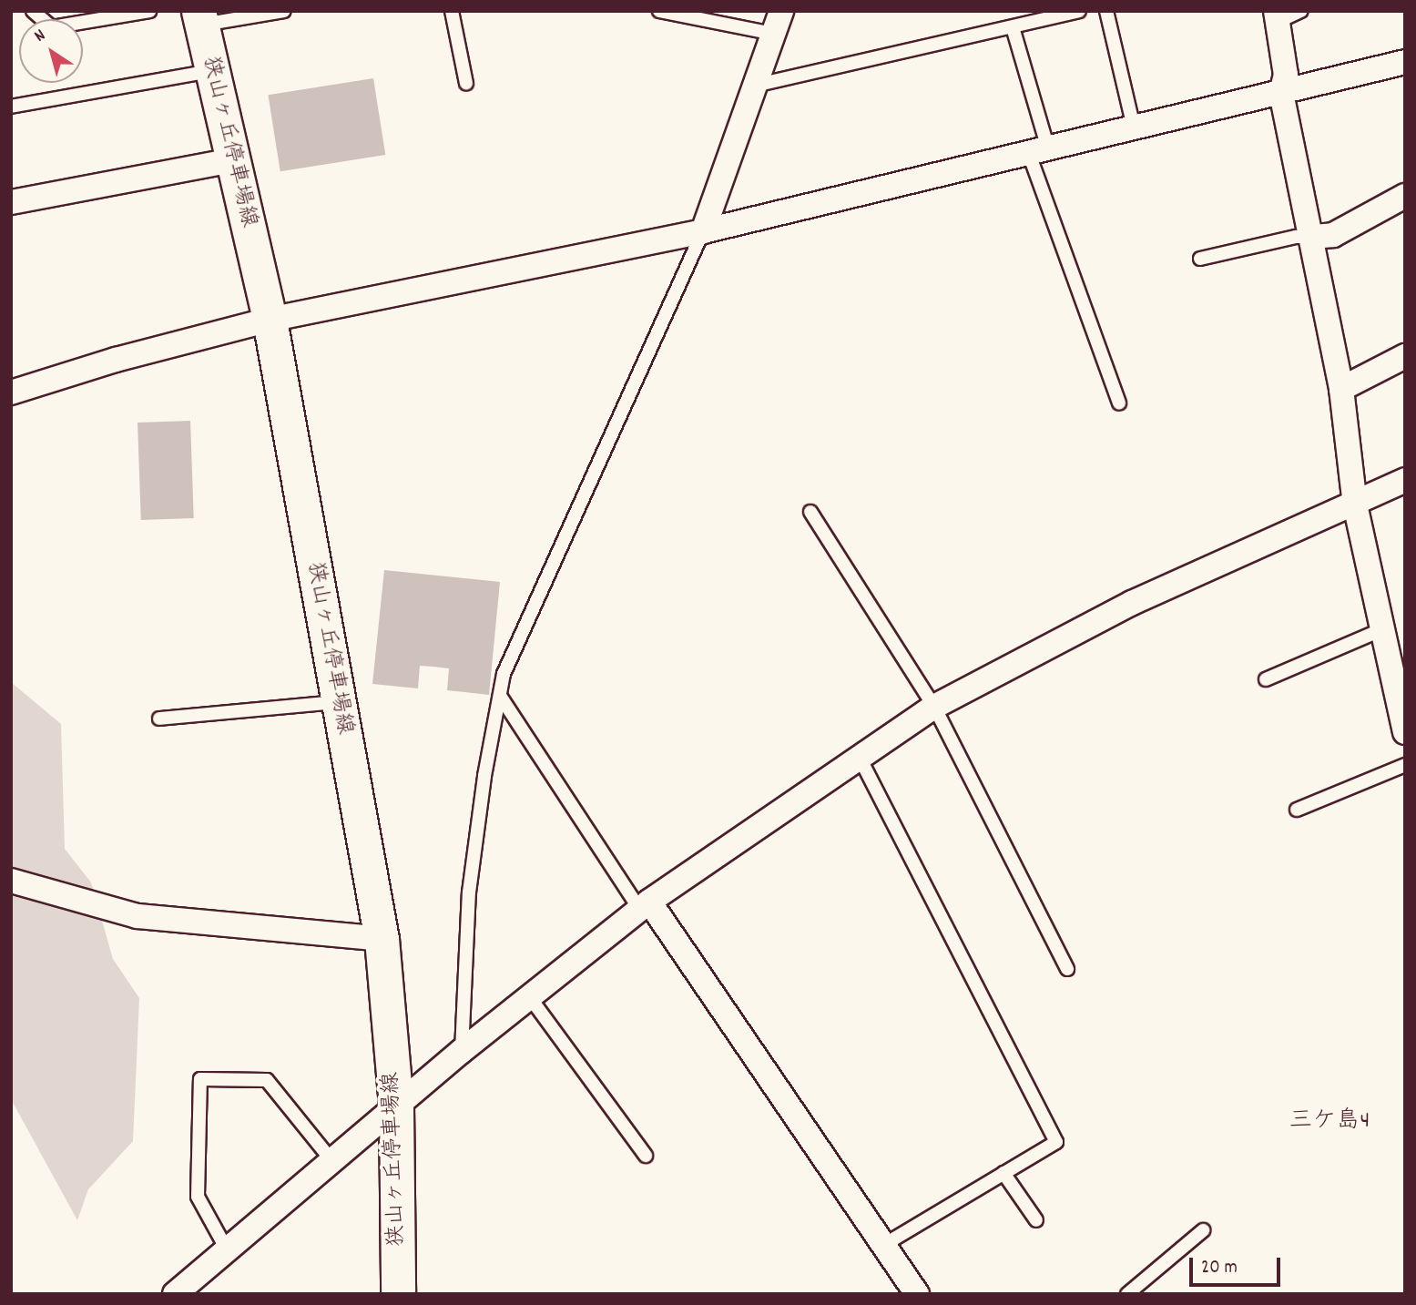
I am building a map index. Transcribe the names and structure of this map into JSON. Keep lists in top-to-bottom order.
{
  "streets": {
    "main road": ["狭山ヶ丘停車場線"]
  },
  "districts": ["三ケ島4"],
  "scale_bar": "20 m",
  "north": "top left"
}
